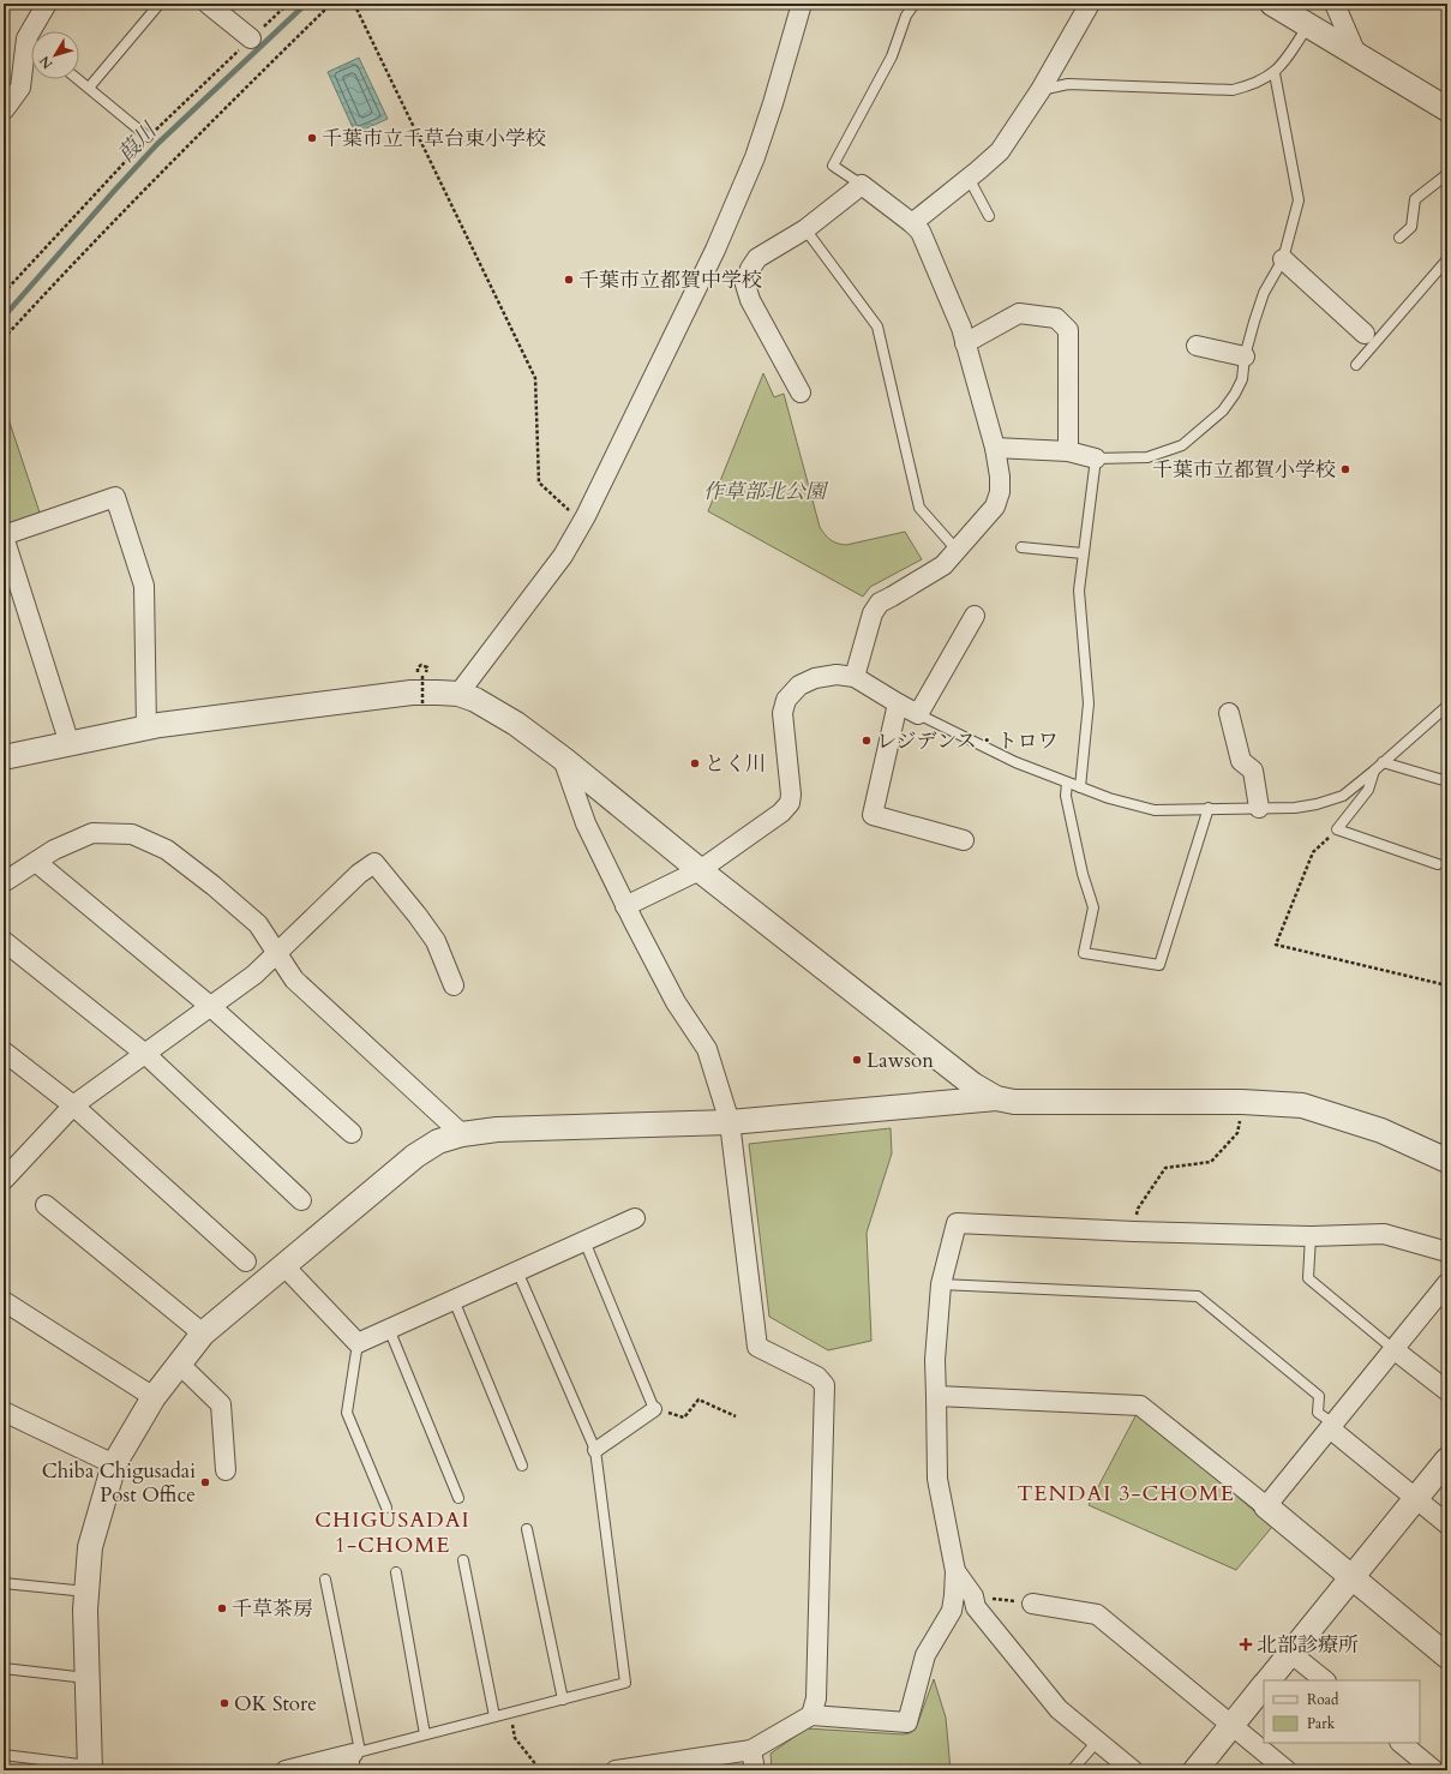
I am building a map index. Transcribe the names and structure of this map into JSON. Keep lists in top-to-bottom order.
{
  "districts": ["TENDAI 3-CHOME", "CHIGUSADAI 1-CHOME"],
  "water": ["葭川"],
  "parks": ["作草部北公園"],
  "places": {
    "other": [
      "千葉市立千草台東小学校",
      "千葉市立都賀中学校",
      "千葉市立都賀小学校",
      "レジデンス・トロワ",
      "とく川",
      "Lawson",
      "Chiba Chigusadai Post Office",
      "千草茶房",
      "OK Store"
    ],
    "health": ["北部診療所"]
  },
  "legend": ["Road", "Park"],
  "north": "bottom left"
}
